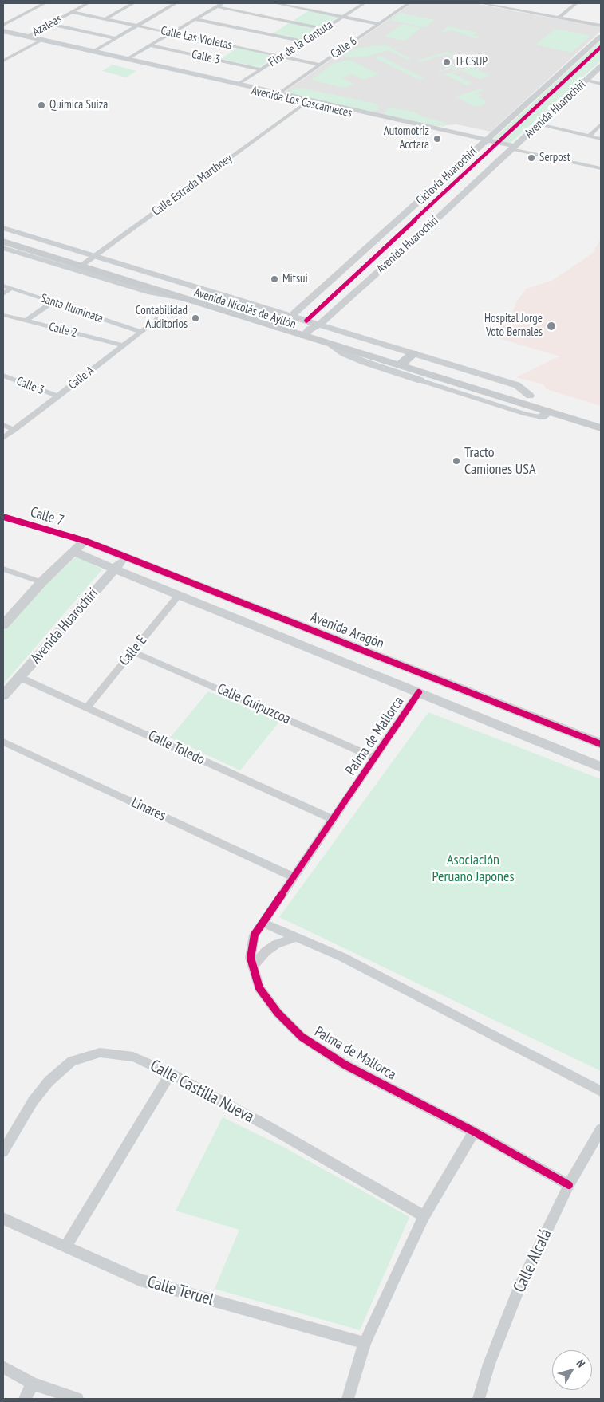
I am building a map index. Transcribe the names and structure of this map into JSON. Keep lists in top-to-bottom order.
{
  "streets": {
    "main road": ["Avenida Nicolás de Ayllón"],
    "street": [
      "Azaleas",
      "Calle Las Violetas",
      "Flor de la Cantuta",
      "Calle 6",
      "Calle 3",
      "Avenida Los Cascanueces",
      "Avenida Huarochiri",
      "Calle Estrada Marthney",
      "Avenida Huarochirí",
      "Santa Iluminata",
      "Calle 2",
      "Calle A",
      "Calle 7",
      "Avenida Aragón",
      "Calle E",
      "Calle Guipuzcoa",
      "Palma de Mallorca",
      "Calle Toledo",
      "Linares",
      "Calle Castilla Nueva",
      "Calle Alcalá",
      "Calle Teruel"
    ],
    "cycle path": ["Ciclovía Huarochirí"]
  },
  "crossings": [
    ["Azaleas", "Calle Las Violetas"],
    ["Azaleas", "Avenida Los Cascanueces"],
    ["Calle Las Violetas", "Flor de la Cantuta"],
    ["Calle Las Violetas", "Calle 6"],
    ["Flor de la Cantuta", "Calle 3"],
    ["Flor de la Cantuta", "Avenida Los Cascanueces"],
    ["Calle 6", "Avenida Los Cascanueces"],
    ["Calle 3", "Calle A"],
    ["Avenida Los Cascanueces", "Avenida Huarochiri"],
    ["Avenida Los Cascanueces", "Calle Estrada Marthney"],
    ["Avenida Los Cascanueces", "Avenida Huarochirí"],
    ["Avenida Huarochiri", "Avenida Huarochirí"],
    ["Calle Estrada Marthney", "Avenida Nicolás de Ayllón"],
    ["Avenida Huarochirí", "Avenida Nicolás de Ayllón"],
    ["Avenida Huarochirí", "Avenida Aragón"],
    ["Avenida Huarochirí", "Calle Toledo"],
    ["Santa Iluminata", "Calle A"],
    ["Calle 2", "Calle A"],
    ["Calle 7", "Avenida Aragón"],
    ["Avenida Aragón", "Calle E"],
    ["Avenida Aragón", "Palma de Mallorca"],
    ["Calle E", "Calle Guipuzcoa"],
    ["Calle E", "Calle Toledo"],
    ["Calle Guipuzcoa", "Palma de Mallorca"],
    ["Palma de Mallorca", "Calle Toledo"],
    ["Palma de Mallorca", "Linares"],
    ["Palma de Mallorca", "Calle Alcalá"]
  ],
  "parks": ["Asociación Peruano Japones"],
  "places": [
    "TECSUP",
    "Quimica Suiza",
    "Automotriz Acctara",
    "Serpost",
    "Mitsui",
    "Contabilidad Auditorios",
    "Hospital Jorge Voto Bernales",
    "Tracto Camiones USA"
  ],
  "north": "top right"
}
